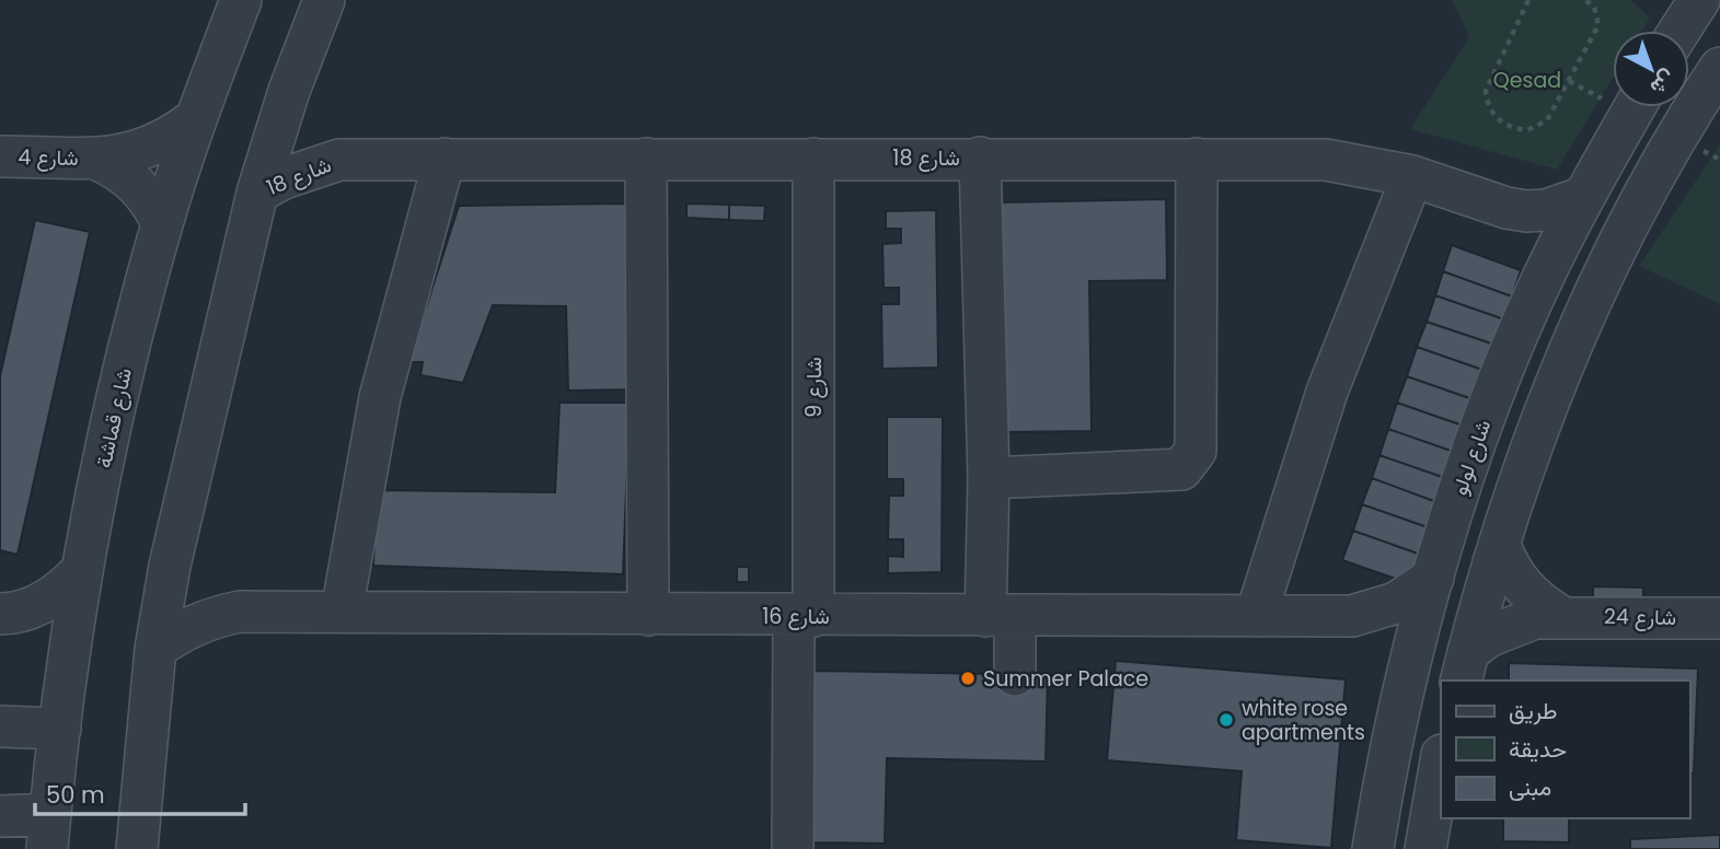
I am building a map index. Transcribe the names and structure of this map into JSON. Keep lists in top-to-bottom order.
{
  "streets": {
    "street": [
      "شارع 4",
      "شارع 18",
      "شارع 9",
      "شارع قماشة",
      "شارع لولو",
      "شارع 16",
      "شارع 24"
    ]
  },
  "crossings": [
    ["شارع 4", "شارع قماشة"],
    ["شارع 18", "شارع 9"],
    ["شارع 18", "شارع لولو"],
    ["شارع 9", "شارع 16"],
    ["شارع لولو", "شارع 16"]
  ],
  "parks": ["Qesad"],
  "places": ["Summer Palace", "white rose apartments"],
  "legend": ["طريق", "حديقة", "مبنى"],
  "scale_bar": "50 m",
  "north": "bottom right"
}
